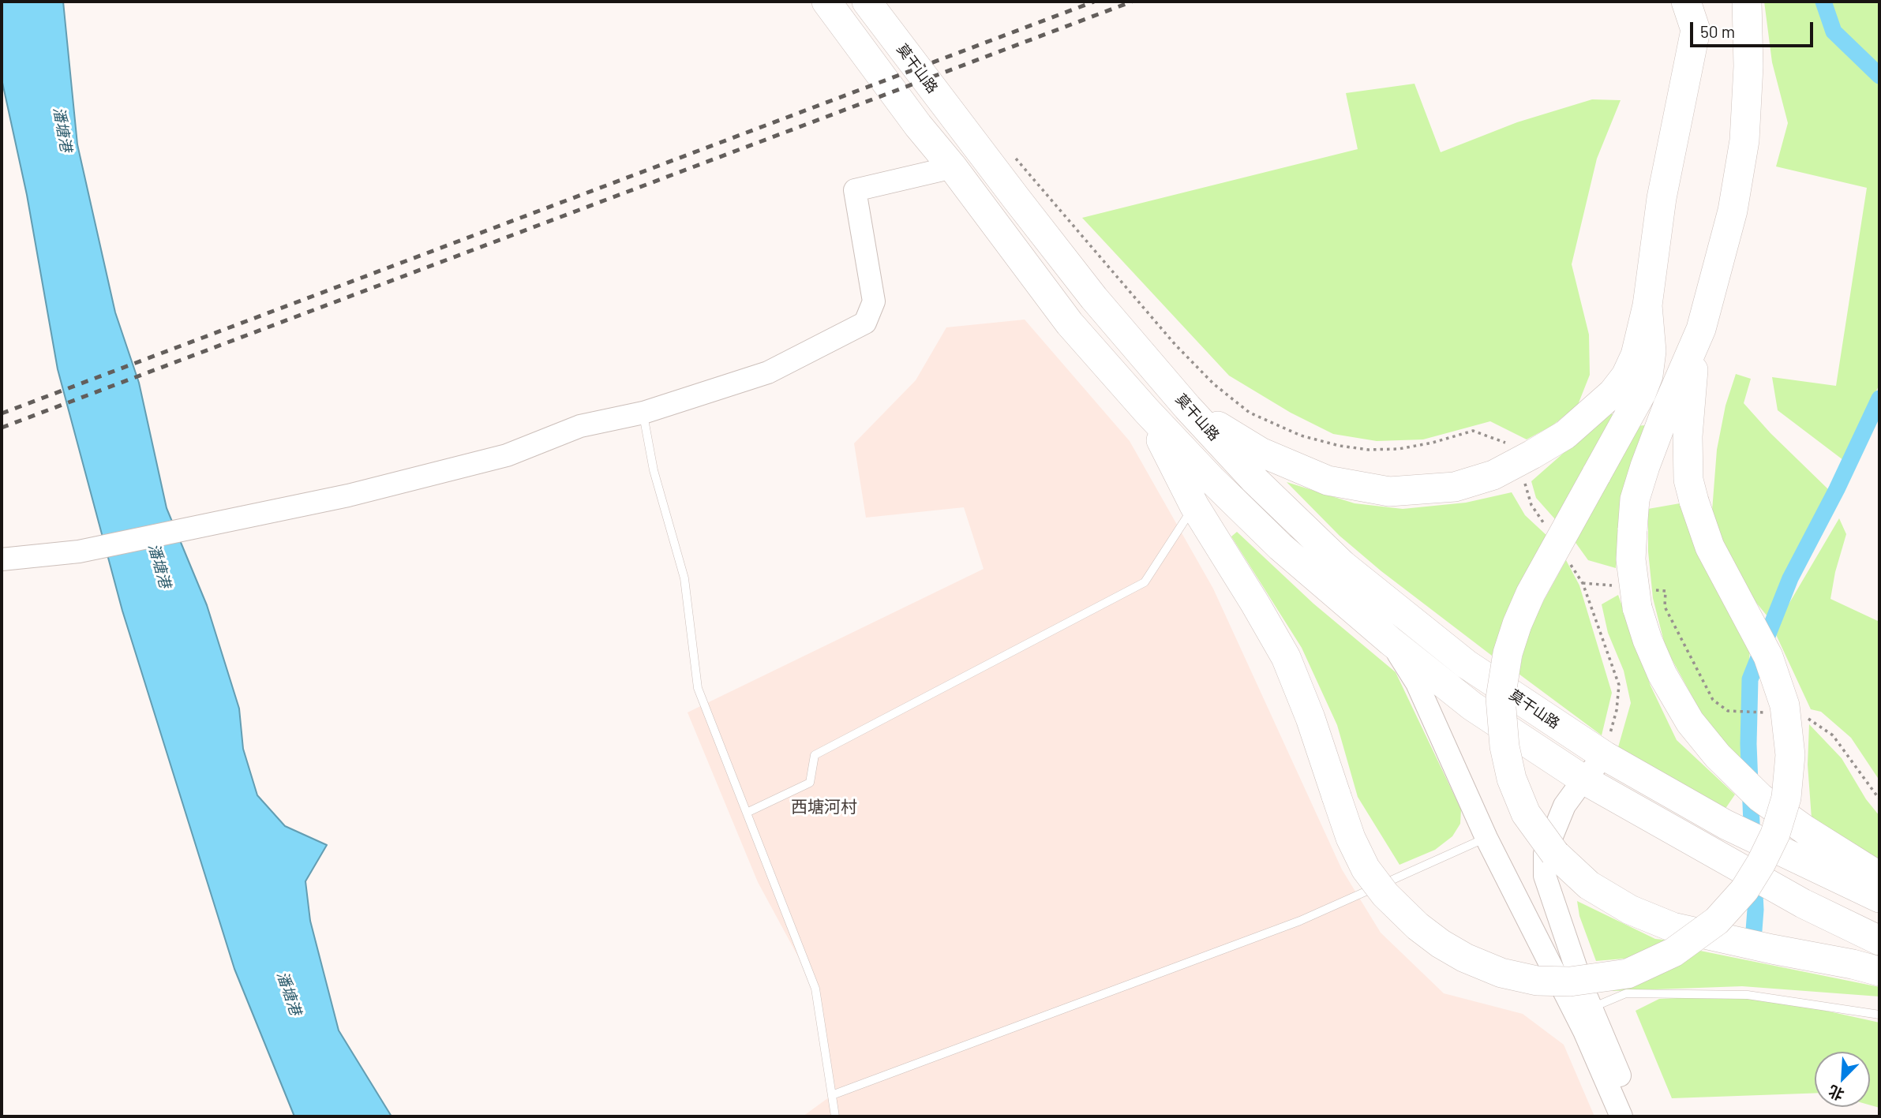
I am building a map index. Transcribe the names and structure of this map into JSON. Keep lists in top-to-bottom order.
{
  "streets": {
    "highway": ["莫干山路"]
  },
  "districts": ["西塘河村"],
  "water": ["潘塘港"],
  "scale_bar": "50 m",
  "north": "bottom left"
}
